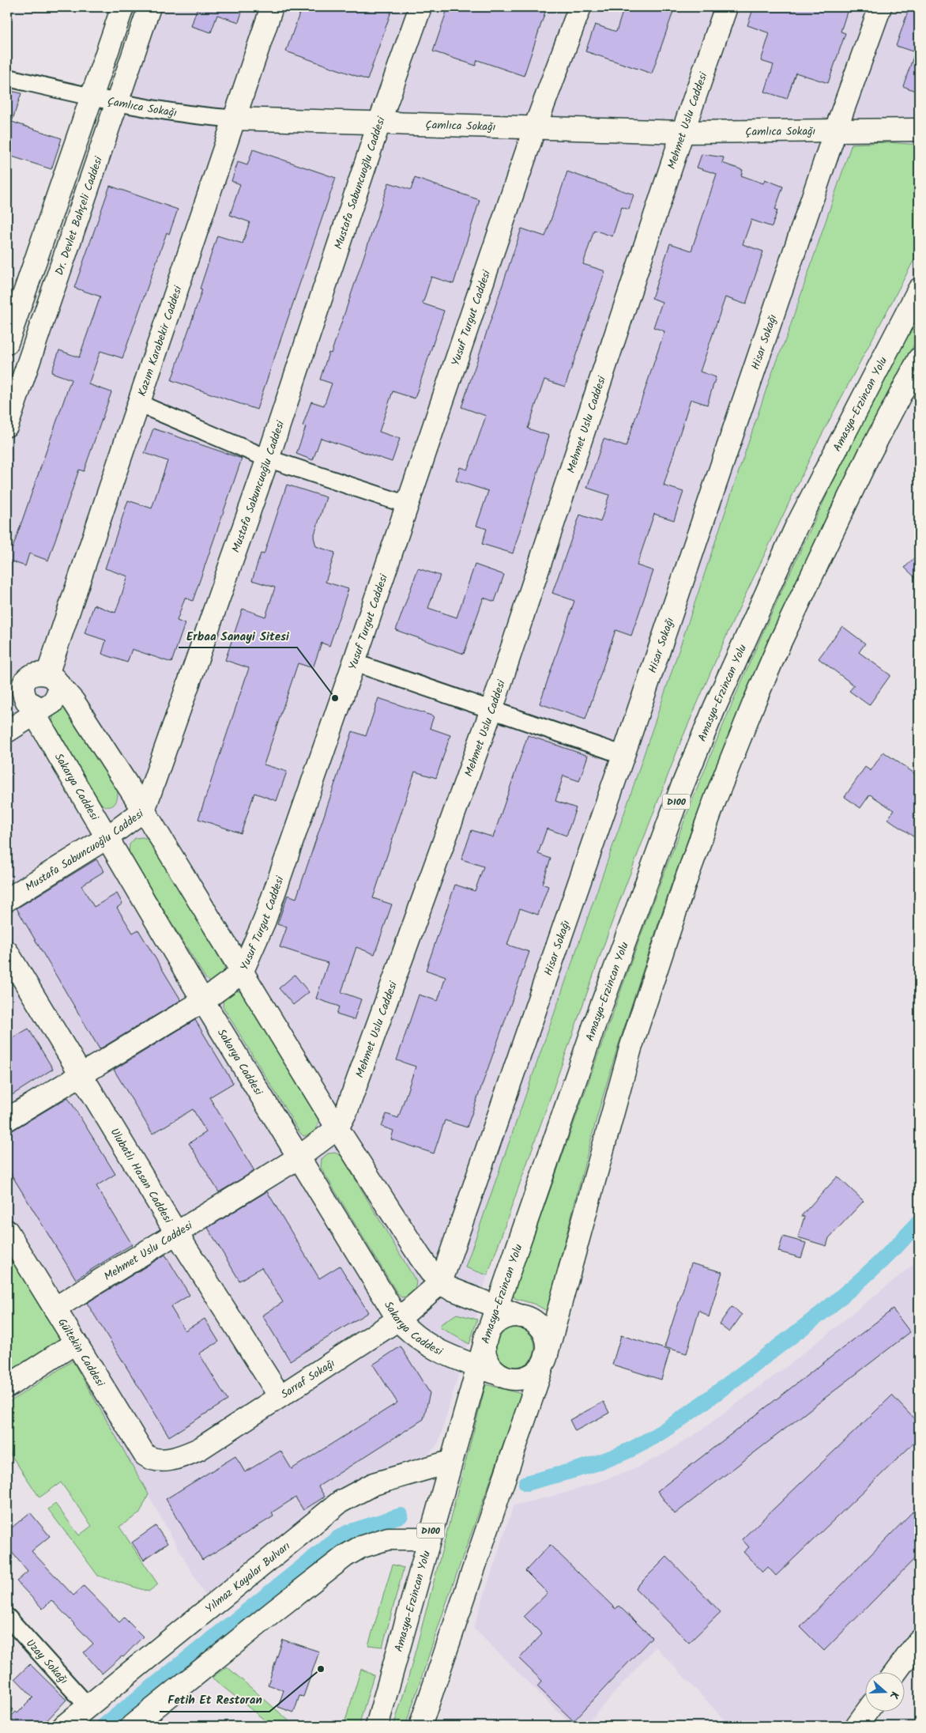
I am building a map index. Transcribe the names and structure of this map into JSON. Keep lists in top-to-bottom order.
{
  "streets": {
    "main road": [
      "Çamlıca Sokağı",
      "Mehmet Uslu Caddesi",
      "Mustafa Sabuncuoğlu Caddesi",
      "Dr. Devlet Bahçeli Caddesi",
      "Yusuf Turgut Caddesi",
      "Kazım Karabekir Caddesi",
      "Hisar Sokağı",
      "Amasya-Erzincan Yolu",
      "Sakarya Caddesi",
      "D100",
      "Ulubatlı Hasan Caddesi",
      "Gültekin Caddesi",
      "Sarraf Sokağı",
      "Yılmaz Kayalar Bulvarı"
    ],
    "street": ["Uzay Sokağı"]
  },
  "crossings": [
    ["Çamlıca Sokağı", "Mehmet Uslu Caddesi"],
    ["Çamlıca Sokağı", "Mustafa Sabuncuoğlu Caddesi"],
    ["Çamlıca Sokağı", "Dr. Devlet Bahçeli Caddesi"],
    ["Çamlıca Sokağı", "Yusuf Turgut Caddesi"],
    ["Çamlıca Sokağı", "Kazım Karabekir Caddesi"],
    ["Çamlıca Sokağı", "Hisar Sokağı"],
    ["Mehmet Uslu Caddesi", "Sakarya Caddesi"],
    ["Mehmet Uslu Caddesi", "Ulubatlı Hasan Caddesi"],
    ["Mehmet Uslu Caddesi", "Gültekin Caddesi"],
    ["Mustafa Sabuncuoğlu Caddesi", "Sakarya Caddesi"],
    ["Yusuf Turgut Caddesi", "Sakarya Caddesi"],
    ["Yusuf Turgut Caddesi", "Ulubatlı Hasan Caddesi"],
    ["Kazım Karabekir Caddesi", "Sakarya Caddesi"],
    ["Hisar Sokağı", "Sarraf Sokağı"],
    ["Amasya-Erzincan Yolu", "Sakarya Caddesi"],
    ["Amasya-Erzincan Yolu", "Yılmaz Kayalar Bulvarı"],
    ["Sakarya Caddesi", "Sarraf Sokağı"],
    ["Ulubatlı Hasan Caddesi", "Sarraf Sokağı"],
    ["Gültekin Caddesi", "Sarraf Sokağı"],
    ["Yılmaz Kayalar Bulvarı", "Uzay Sokağı"]
  ],
  "places": ["Erbaa Sanayi Sitesi", "Fetih Et Restoran"],
  "north": "right"
}
